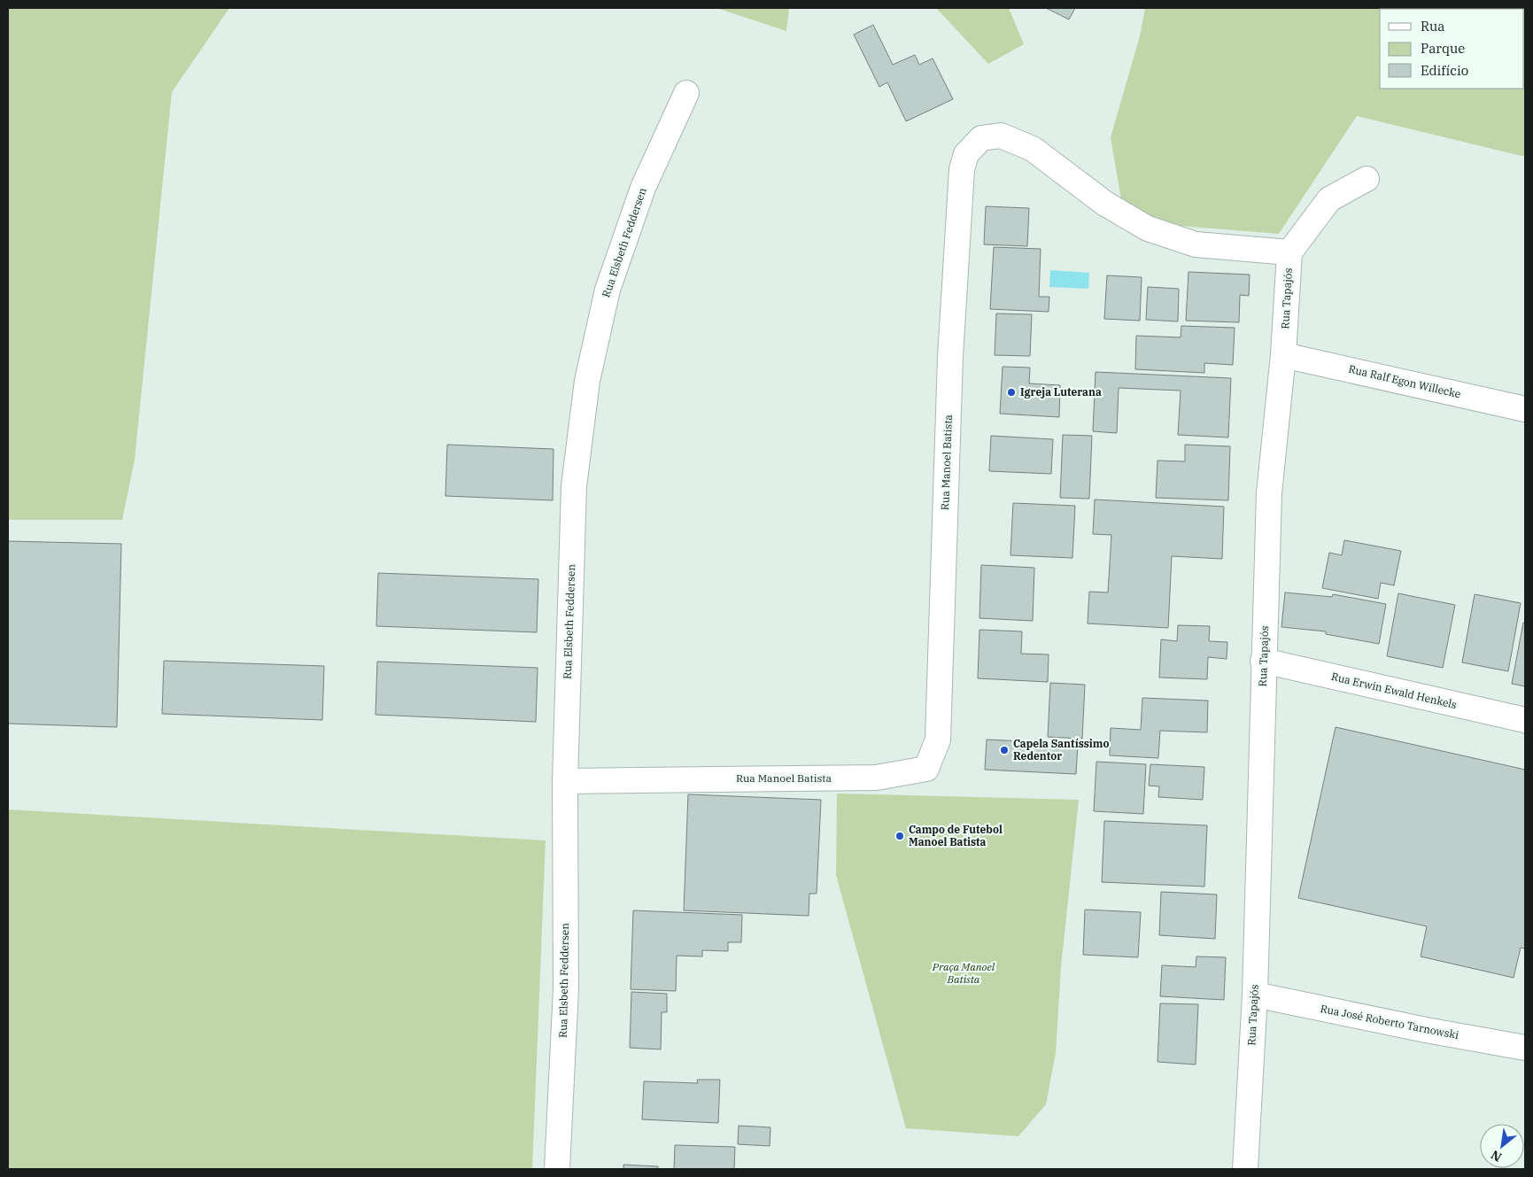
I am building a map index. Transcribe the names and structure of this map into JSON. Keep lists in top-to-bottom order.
{
  "streets": {
    "street": [
      "Rua Elsbeth Feddersen",
      "Rua Tapajós",
      "Rua Ralf Egon Willecke",
      "Rua Manoel Batista",
      "Rua Erwin Ewald Henkels",
      "Rua José Roberto Tarnowski"
    ]
  },
  "crossings": [
    ["Rua Elsbeth Feddersen", "Rua Manoel Batista"],
    ["Rua Tapajós", "Rua Ralf Egon Willecke"],
    ["Rua Tapajós", "Rua Manoel Batista"],
    ["Rua Tapajós", "Rua Erwin Ewald Henkels"],
    ["Rua Tapajós", "Rua José Roberto Tarnowski"]
  ],
  "parks": ["Praça Manoel Batista"],
  "places": ["Igreja Luterana", "Capela Santíssimo Redentor", "Campo de Futebol Manoel Batista"],
  "legend": ["Rua", "Parque", "Edifício"],
  "north": "bottom left"
}
